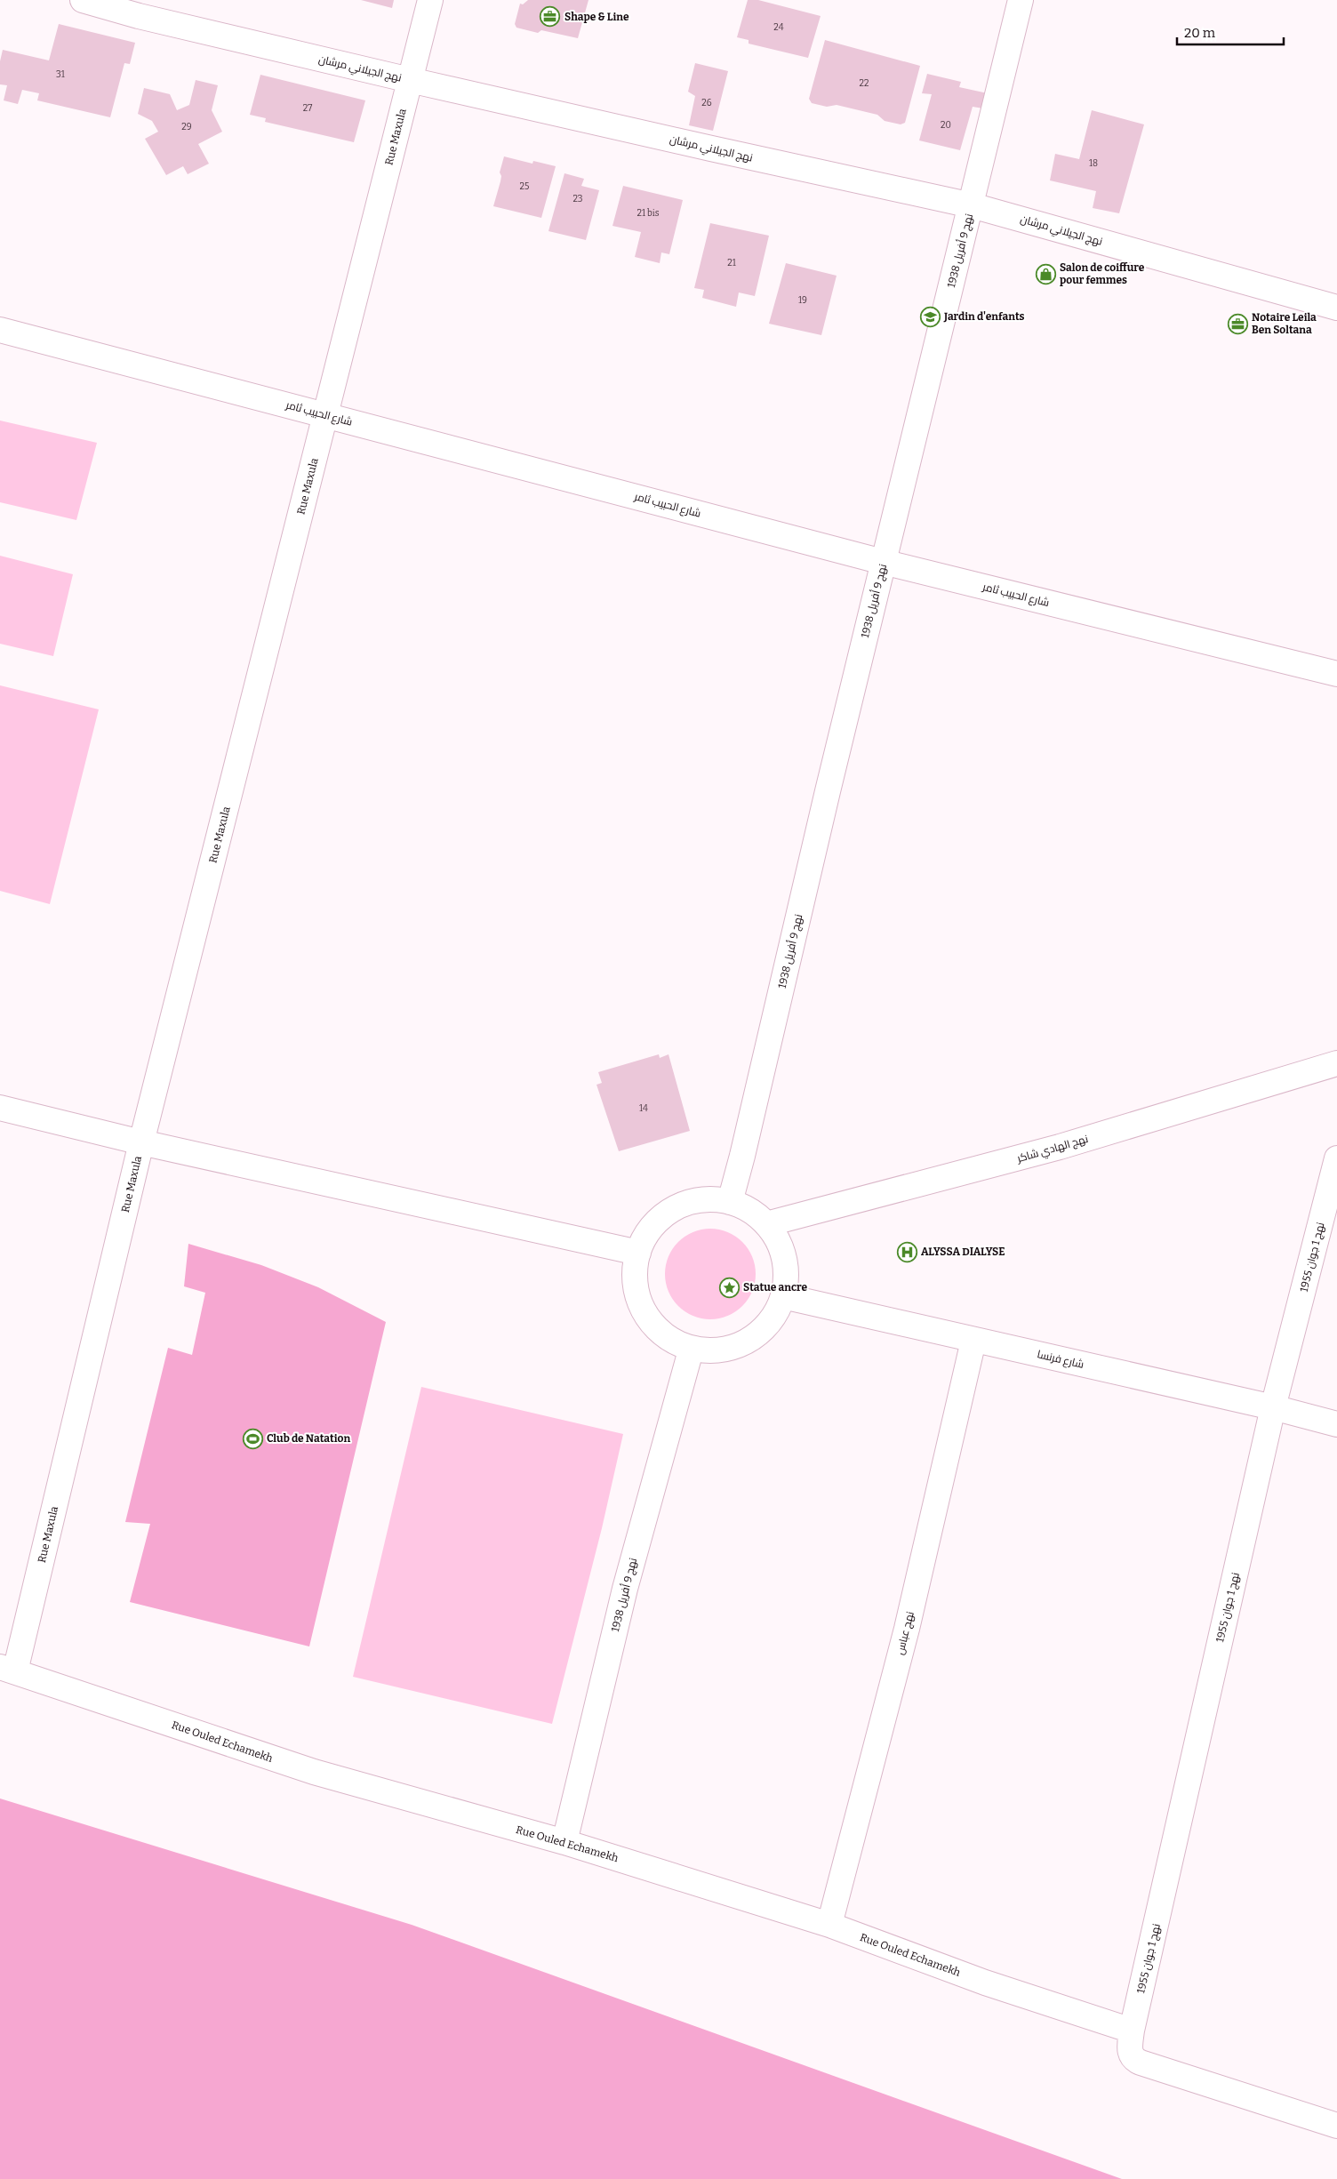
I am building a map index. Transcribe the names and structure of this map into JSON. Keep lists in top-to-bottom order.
{
  "streets": {
    "street": [
      "نهج الجيلاني مرشان",
      "Rue Maxula",
      "نهج 9 أفريل 1938",
      "شارع الحبيب ثامر",
      "نهج الهادي شاكر",
      "نهج 1 جوان 1955",
      "شارع فرنسا",
      "نهج عباس",
      "Rue Ouled Echamekh"
    ]
  },
  "crossings": [
    ["نهج الجيلاني مرشان", "Rue Maxula"],
    ["نهج الجيلاني مرشان", "نهج 9 أفريل 1938"],
    ["Rue Maxula", "شارع الحبيب ثامر"],
    ["Rue Maxula", "Rue Ouled Echamekh"],
    ["نهج 9 أفريل 1938", "شارع الحبيب ثامر"],
    ["نهج 9 أفريل 1938", "نهج الهادي شاكر"],
    ["نهج 9 أفريل 1938", "شارع فرنسا"],
    ["نهج 9 أفريل 1938", "Rue Ouled Echamekh"],
    ["نهج الهادي شاكر", "شارع فرنسا"],
    ["نهج 1 جوان 1955", "شارع فرنسا"],
    ["نهج 1 جوان 1955", "Rue Ouled Echamekh"],
    ["شارع فرنسا", "نهج عباس"],
    ["نهج عباس", "Rue Ouled Echamekh"]
  ],
  "places": {
    "office": ["Shape & Line", "Notaire Leila Ben Soltana"],
    "shop": ["Salon de coiffure pour femmes"],
    "school or university": ["Jardin d'enfants"],
    "hospital": ["ALYSSA DIALYSE"],
    "place": ["Statue ancre"],
    "sports": ["Club de Natation"]
  },
  "house_numbers": [
    "24",
    "31",
    "22",
    "26",
    "27",
    "20",
    "29",
    "18",
    "25",
    "23",
    "21 bis",
    "21",
    "19",
    "14"
  ],
  "scale_bar": "20 m"
}
